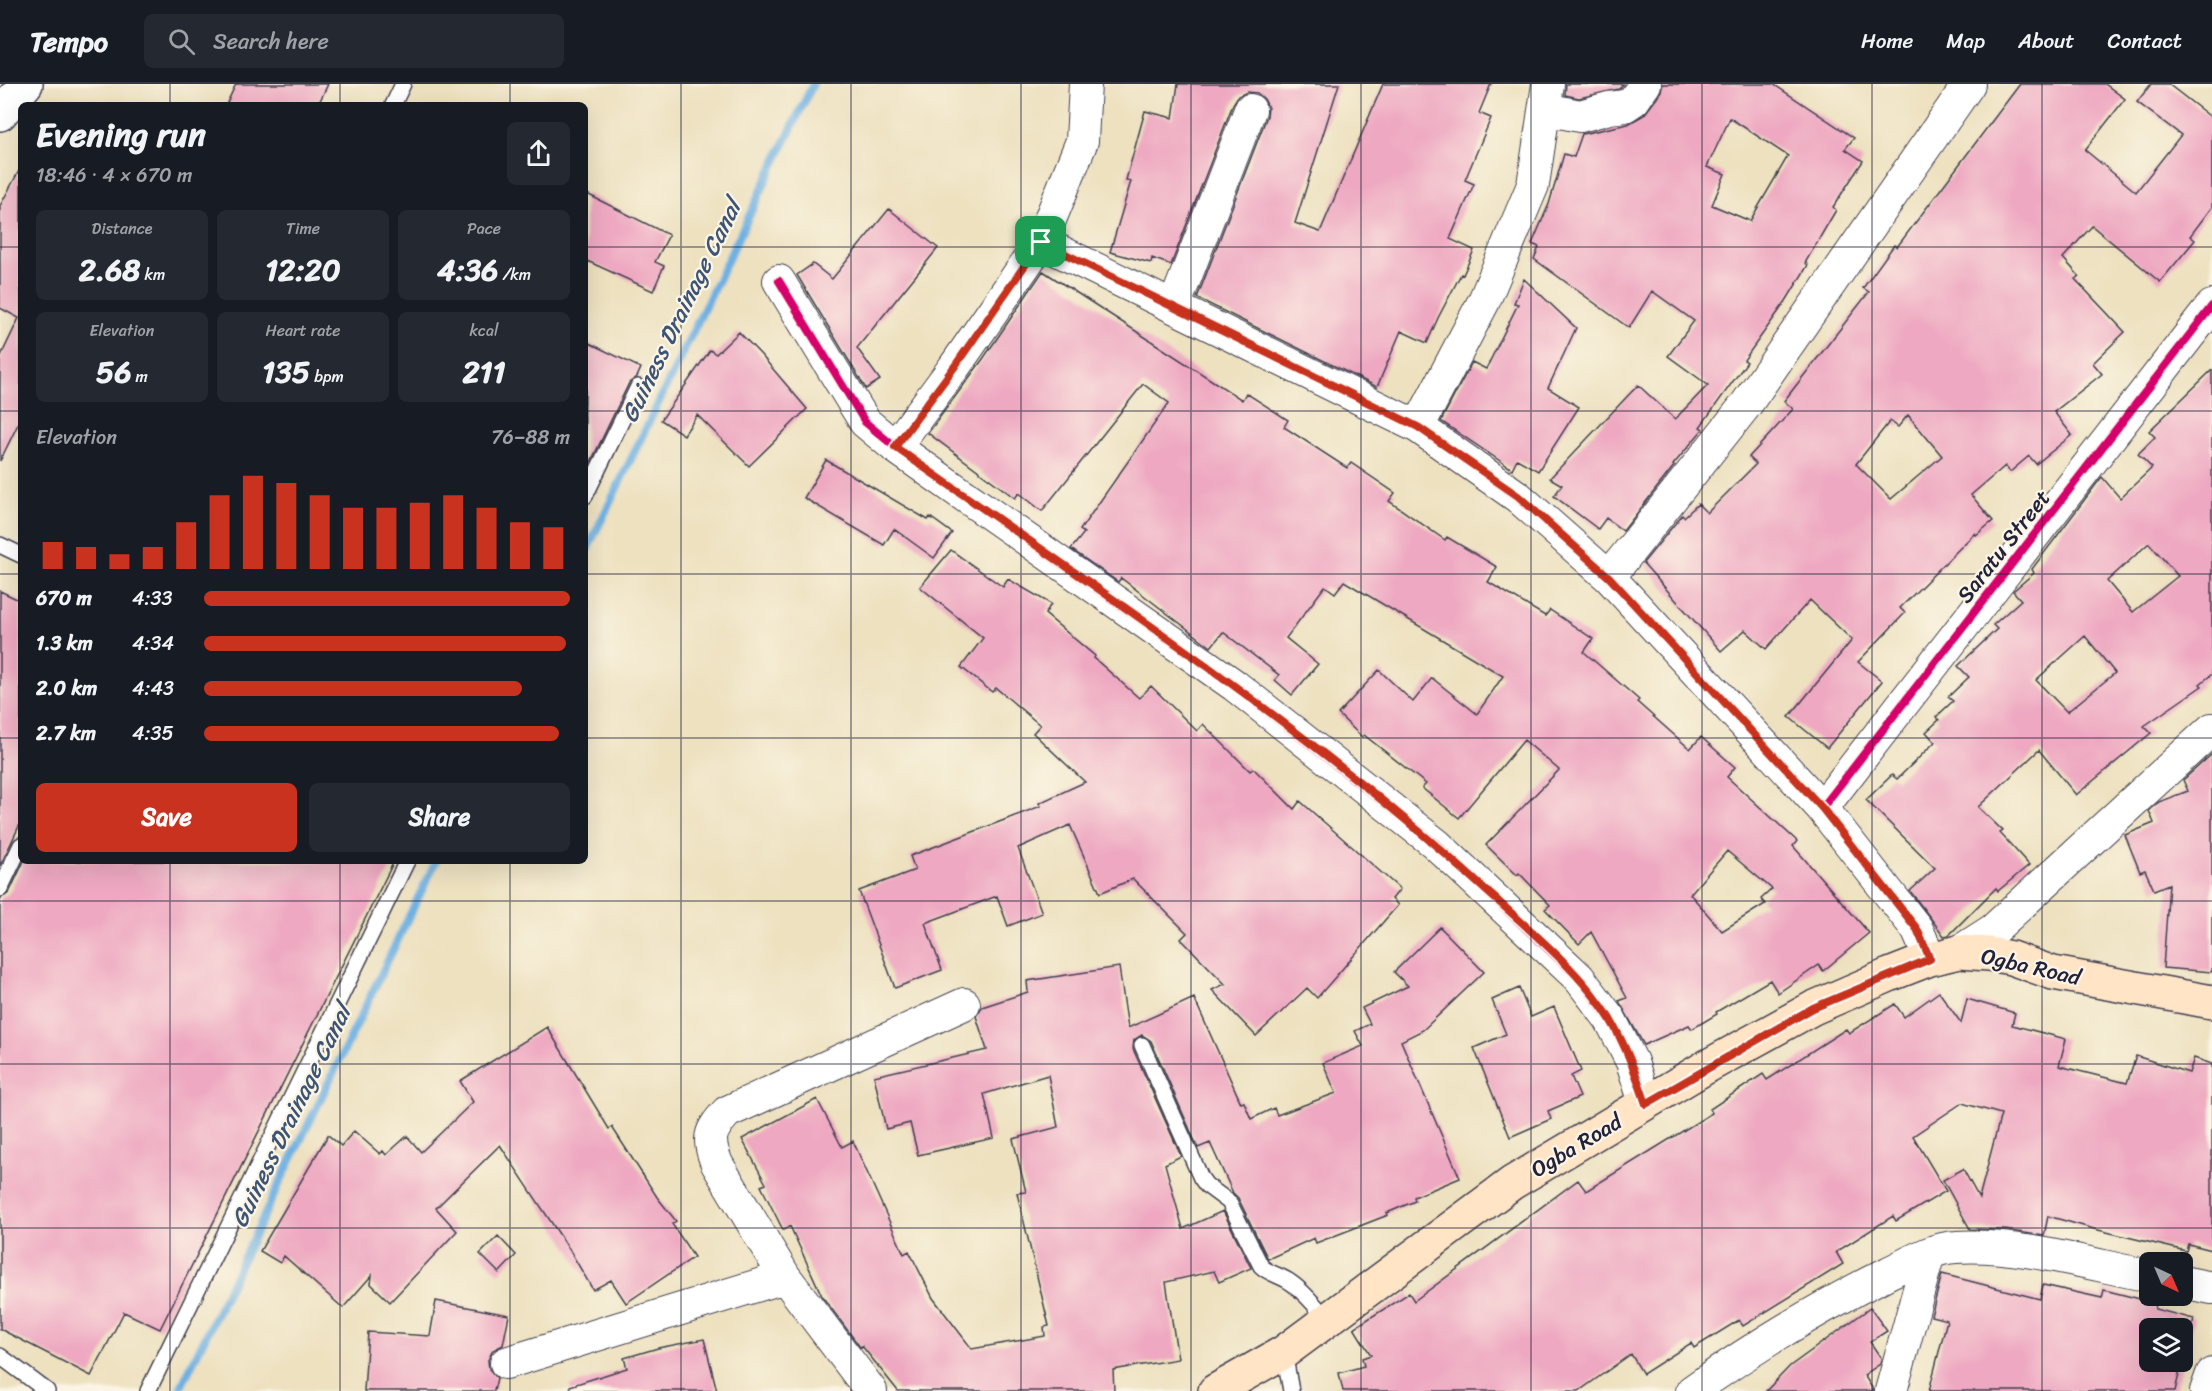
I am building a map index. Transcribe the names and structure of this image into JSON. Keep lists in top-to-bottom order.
{
  "streets": {
    "main road": ["Ogba Road"],
    "street": ["Saratu Street"]
  },
  "water": ["Guiness Drainage Canal"],
  "north": "bottom right",
  "page": {
    "header": "Tempo",
    "search": "Search here",
    "nav": [
      "Home",
      "Map",
      "About",
      "Contact"
    ],
    "heading": ["Evening run", "18:46 · 4 × 670 m"],
    "stats": [
      ["Distance", "2.68 km"],
      ["Time", "12:20"],
      ["Pace", "4:36 /km"],
      ["Elevation", "56 m"],
      ["Heart rate", "135 bpm"],
      ["kcal", "211"]
    ],
    "chart": ["Elevation", "76–88 m"],
    "list": [
      {
        "name": "670 m",
        "note": "4:33"
      },
      {
        "name": "1.3 km",
        "note": "4:34"
      },
      {
        "name": "2.0 km",
        "note": "4:43"
      },
      {
        "name": "2.7 km",
        "note": "4:35"
      }
    ],
    "buttons": ["Save", "Share"]
  }
}
